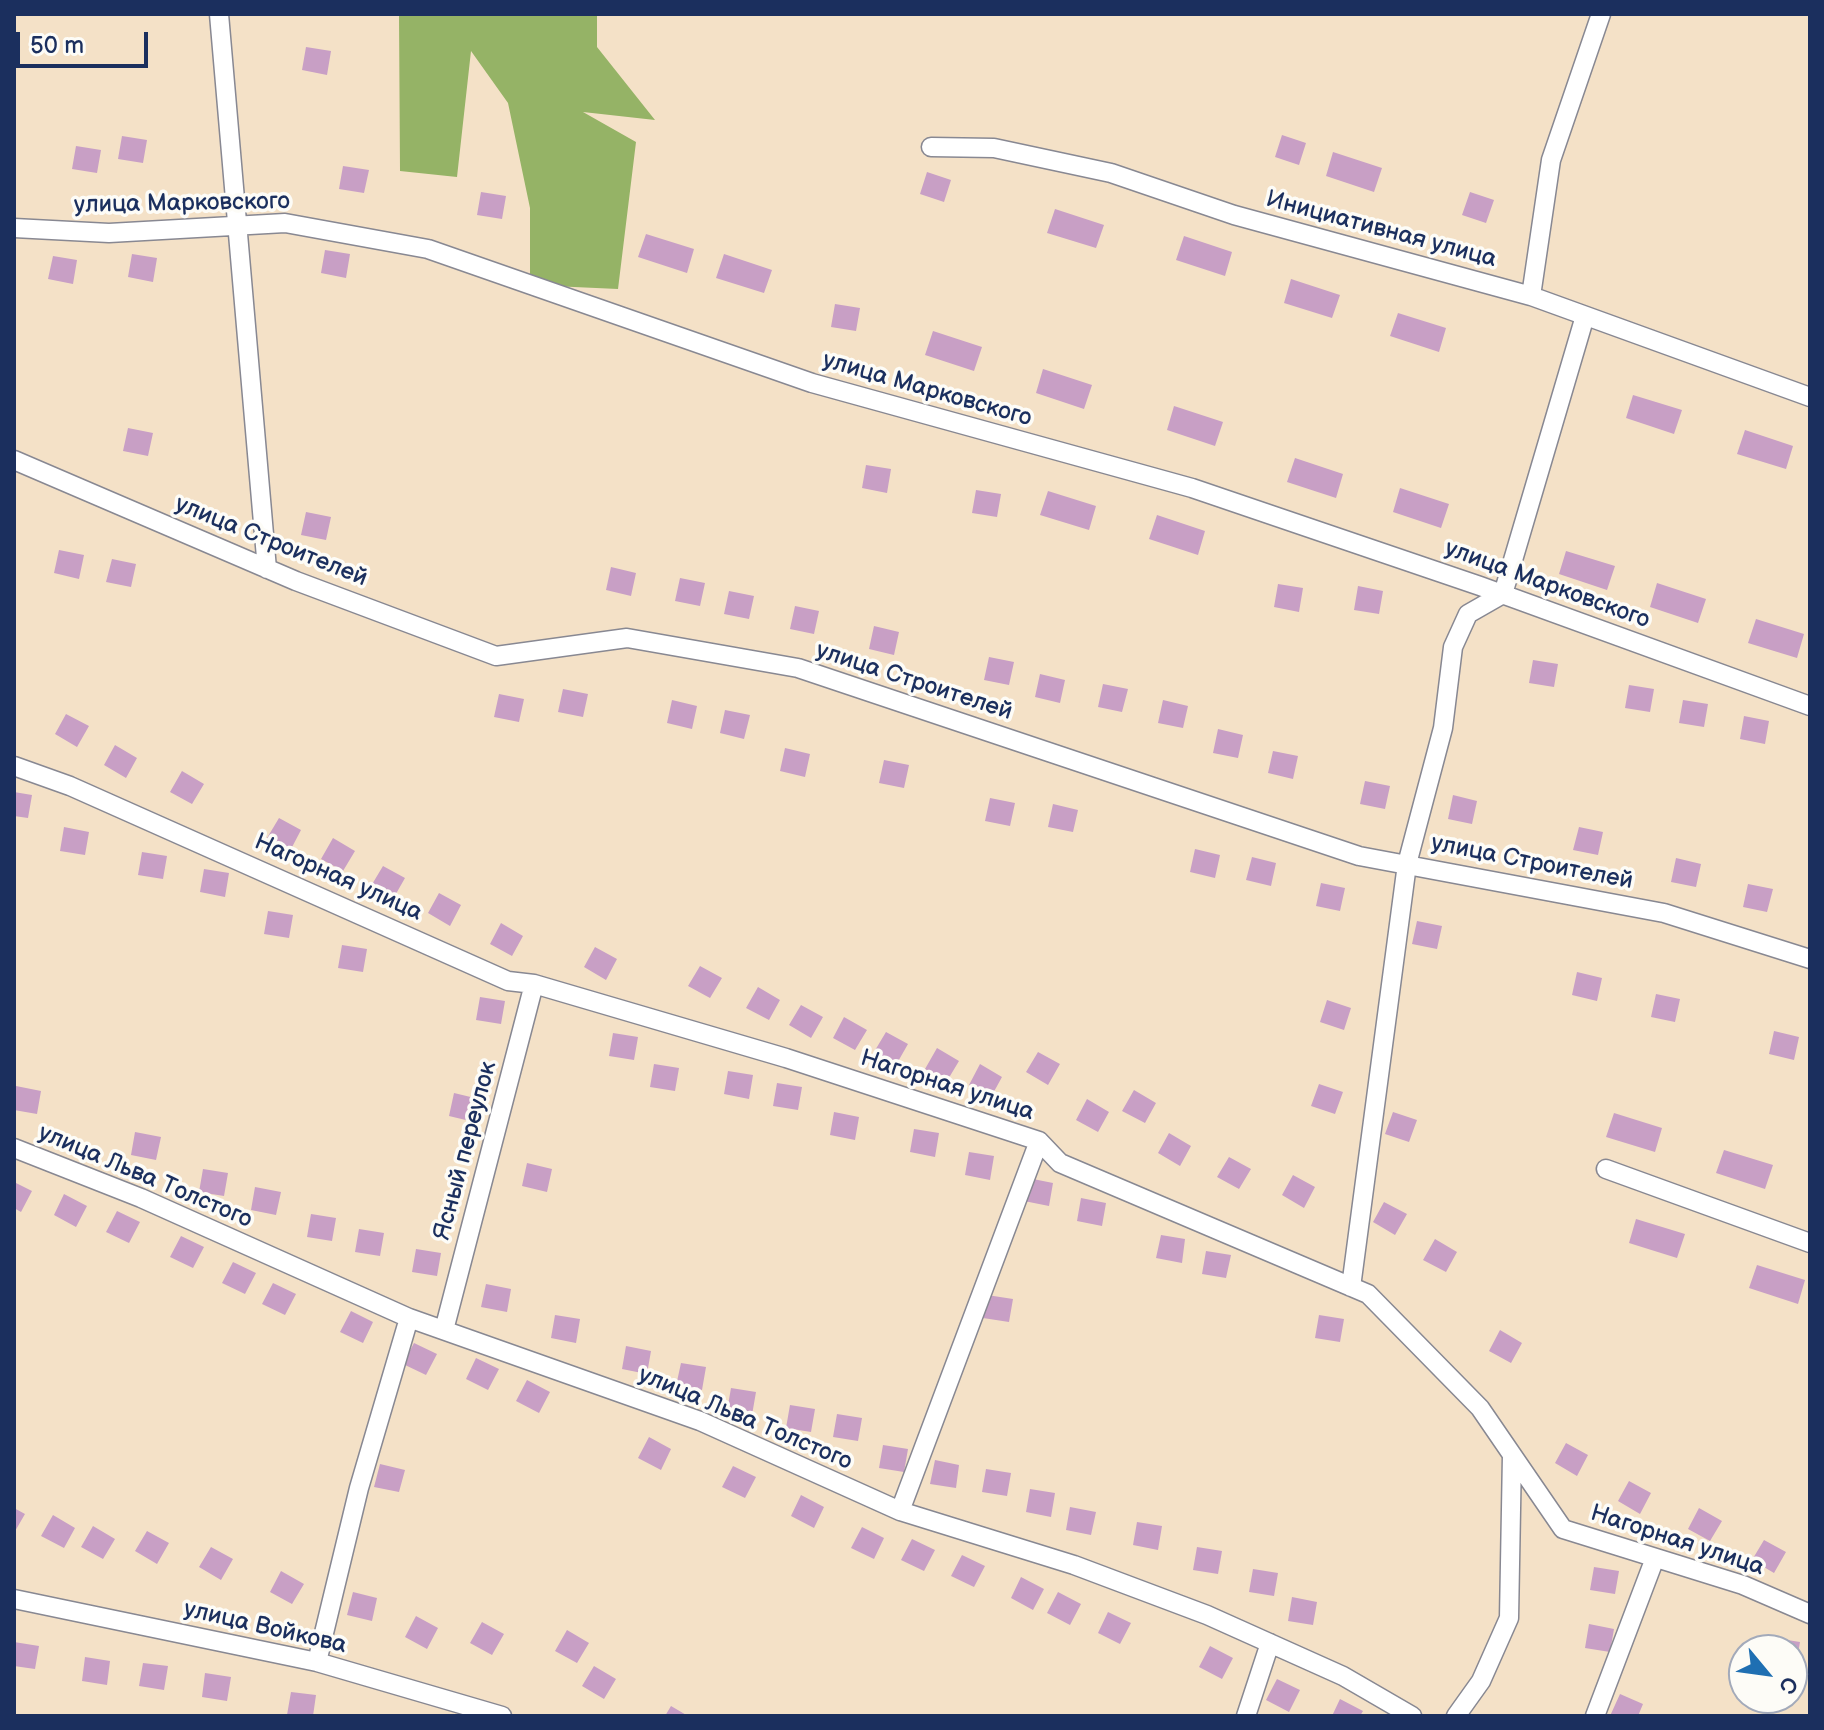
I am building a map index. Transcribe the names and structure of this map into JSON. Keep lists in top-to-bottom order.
{
  "streets": {
    "street": [
      "улица Марковского",
      "Инициативная улица",
      "улица Строителей",
      "Нагорная улица",
      "Ясный переулок",
      "улица Льва Толстого",
      "улица Войкова"
    ]
  },
  "crossings": [
    ["Нагорная улица", "Ясный переулок"],
    ["Ясный переулок", "улица Льва Толстого"]
  ],
  "scale_bar": "50 m",
  "north": "bottom right"
}
